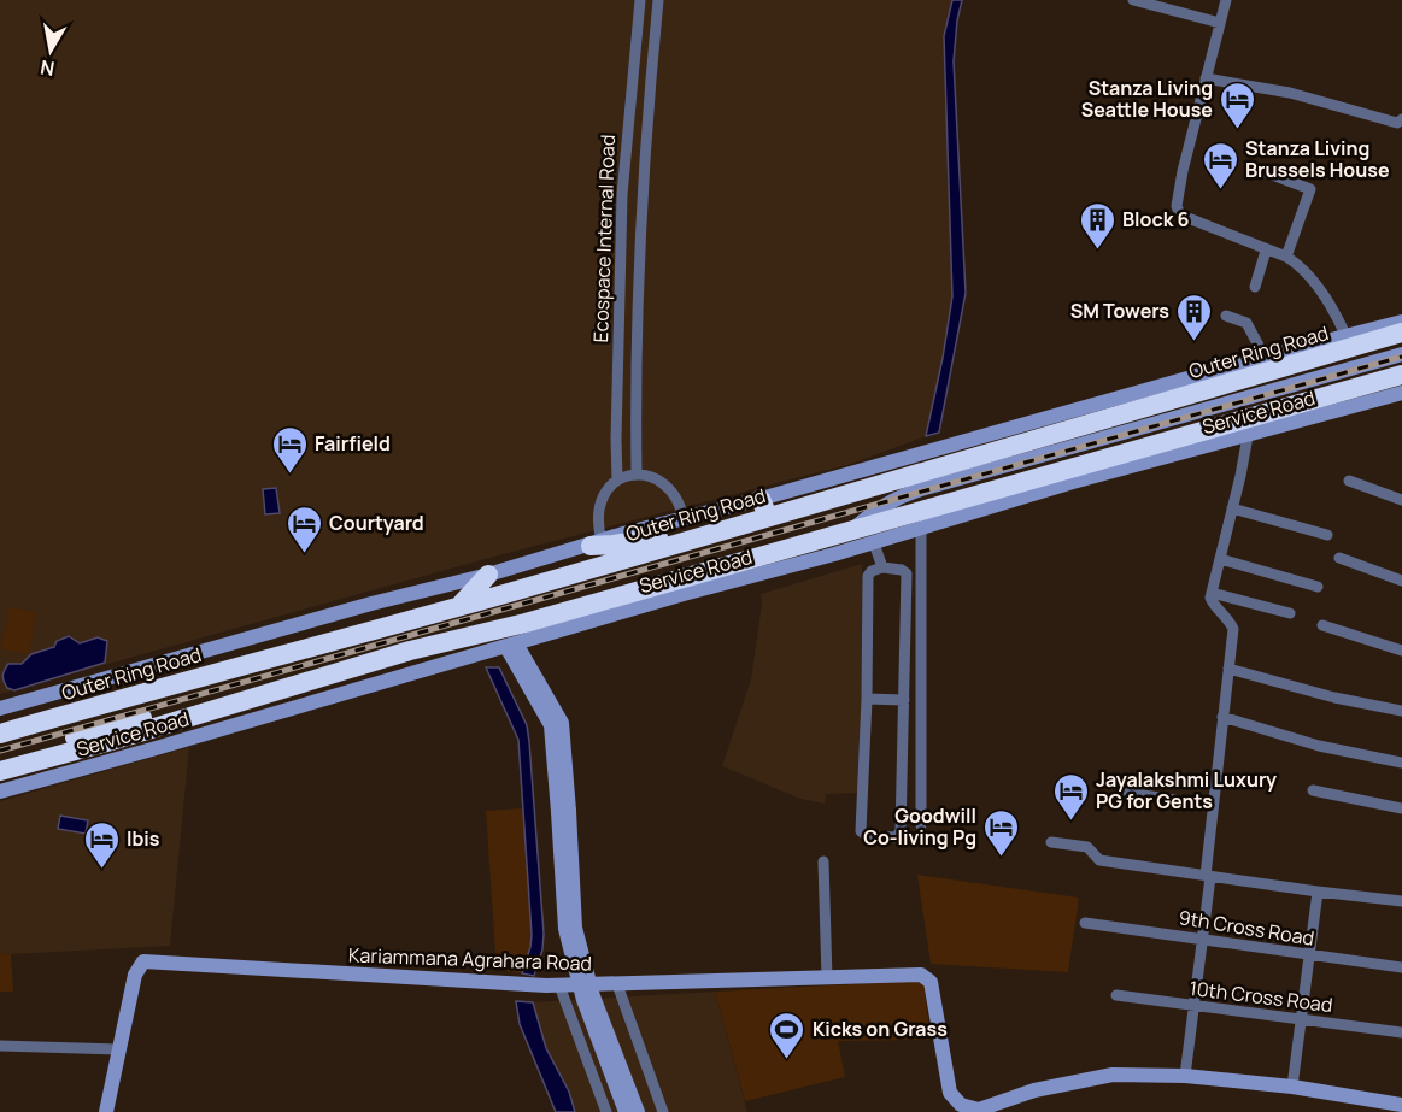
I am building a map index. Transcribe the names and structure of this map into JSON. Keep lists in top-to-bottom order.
{
  "streets": {
    "highway": ["Outer Ring Road"],
    "street": [
      "Ecospace Internal Road",
      "Service Road",
      "9th Cross Road",
      "Kariammana Agrahara Road",
      "10th Cross Road"
    ]
  },
  "places": {
    "hotel": [
      "Stanza Living Seattle House",
      "Stanza Living Brussels House",
      "Fairfield",
      "Courtyard",
      "Jayalakshmi Luxury PG for Gents",
      "Goodwill Co-living Pg",
      "Ibis"
    ],
    "building": ["Block 6", "SM Towers"],
    "sports": ["Kicks on Grass"]
  },
  "north": "bottom"
}
